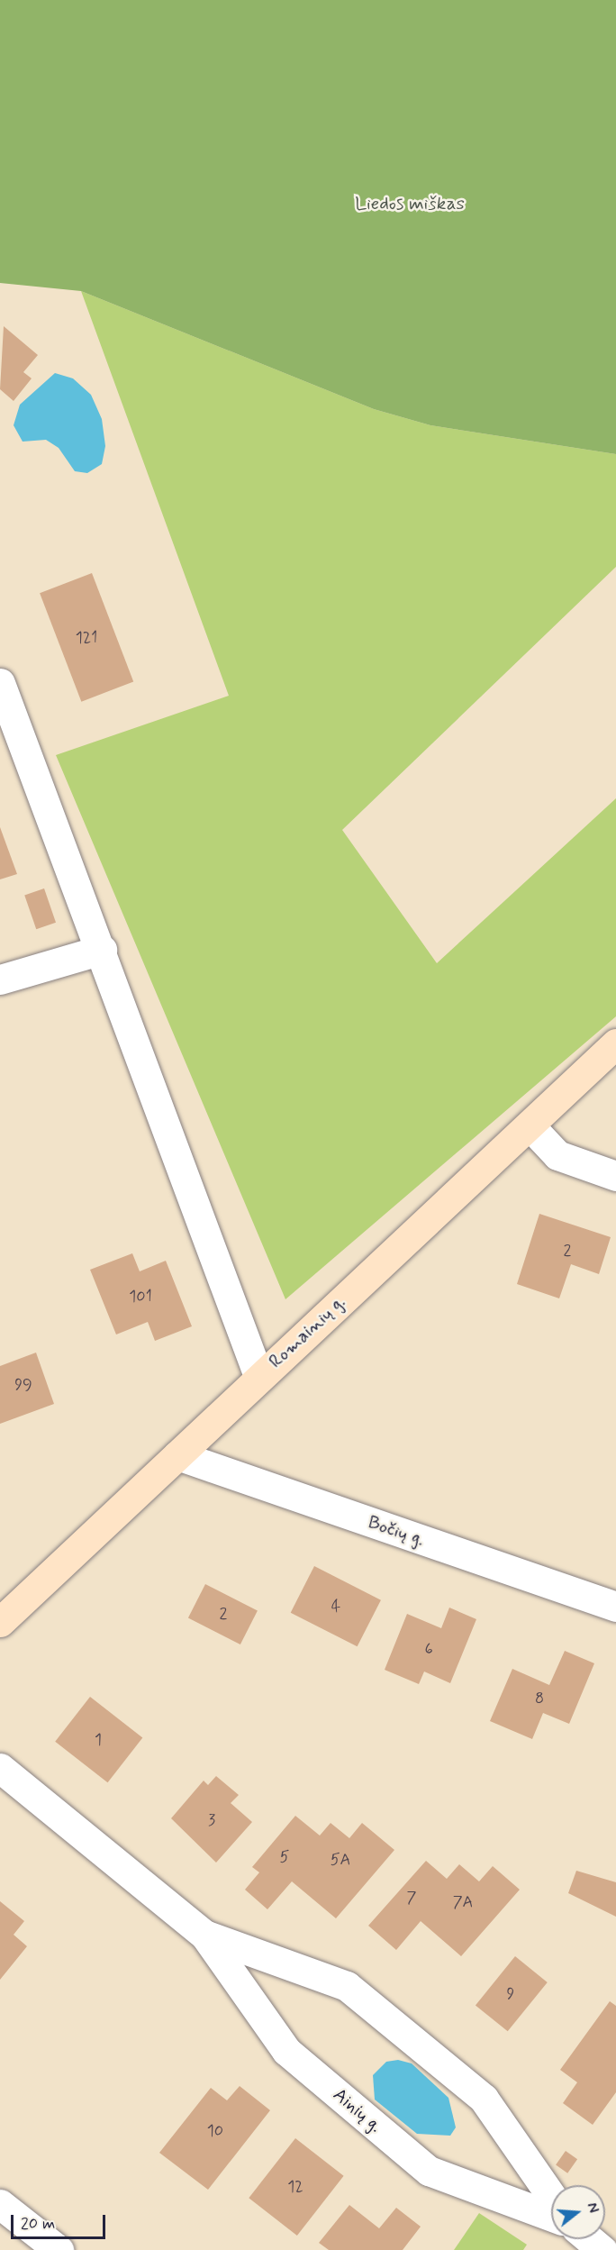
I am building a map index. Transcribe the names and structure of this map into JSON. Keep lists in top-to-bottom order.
{
  "streets": {
    "main road": ["Romainių g."],
    "street": ["Bočių g.", "Ainių g."]
  },
  "crossings": [
    ["Romainių g.", "Bočių g."]
  ],
  "parks": ["Liedos miškas"],
  "house_numbers": [
    "121",
    "2",
    "101",
    "99",
    "4",
    "2",
    "6",
    "8",
    "1",
    "3",
    "5",
    "5A",
    "7",
    "7A",
    "9",
    "10",
    "12"
  ],
  "scale_bar": "20 m",
  "north": "right"
}
